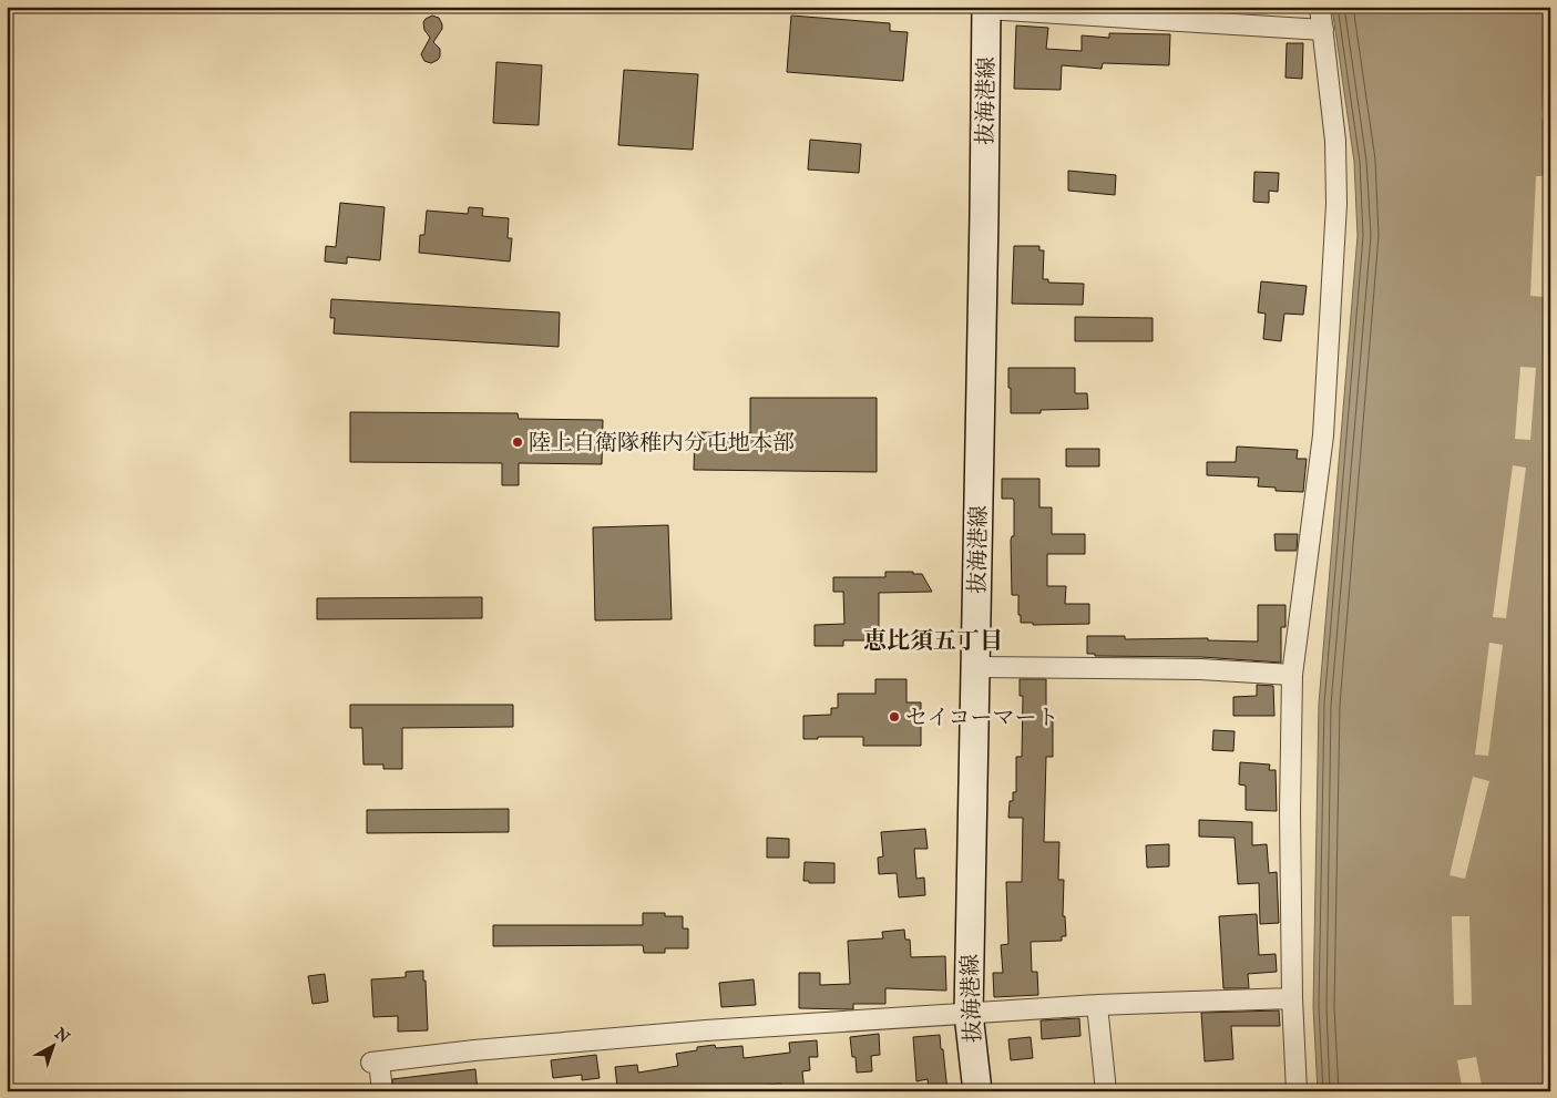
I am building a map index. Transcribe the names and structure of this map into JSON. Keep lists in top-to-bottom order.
{
  "streets": {
    "main road": ["抜海港線"]
  },
  "districts": ["恵比須五丁目"],
  "places": ["陸上自衛隊稚内分屯地本部", "セイコーマート"],
  "north": "top right"
}
